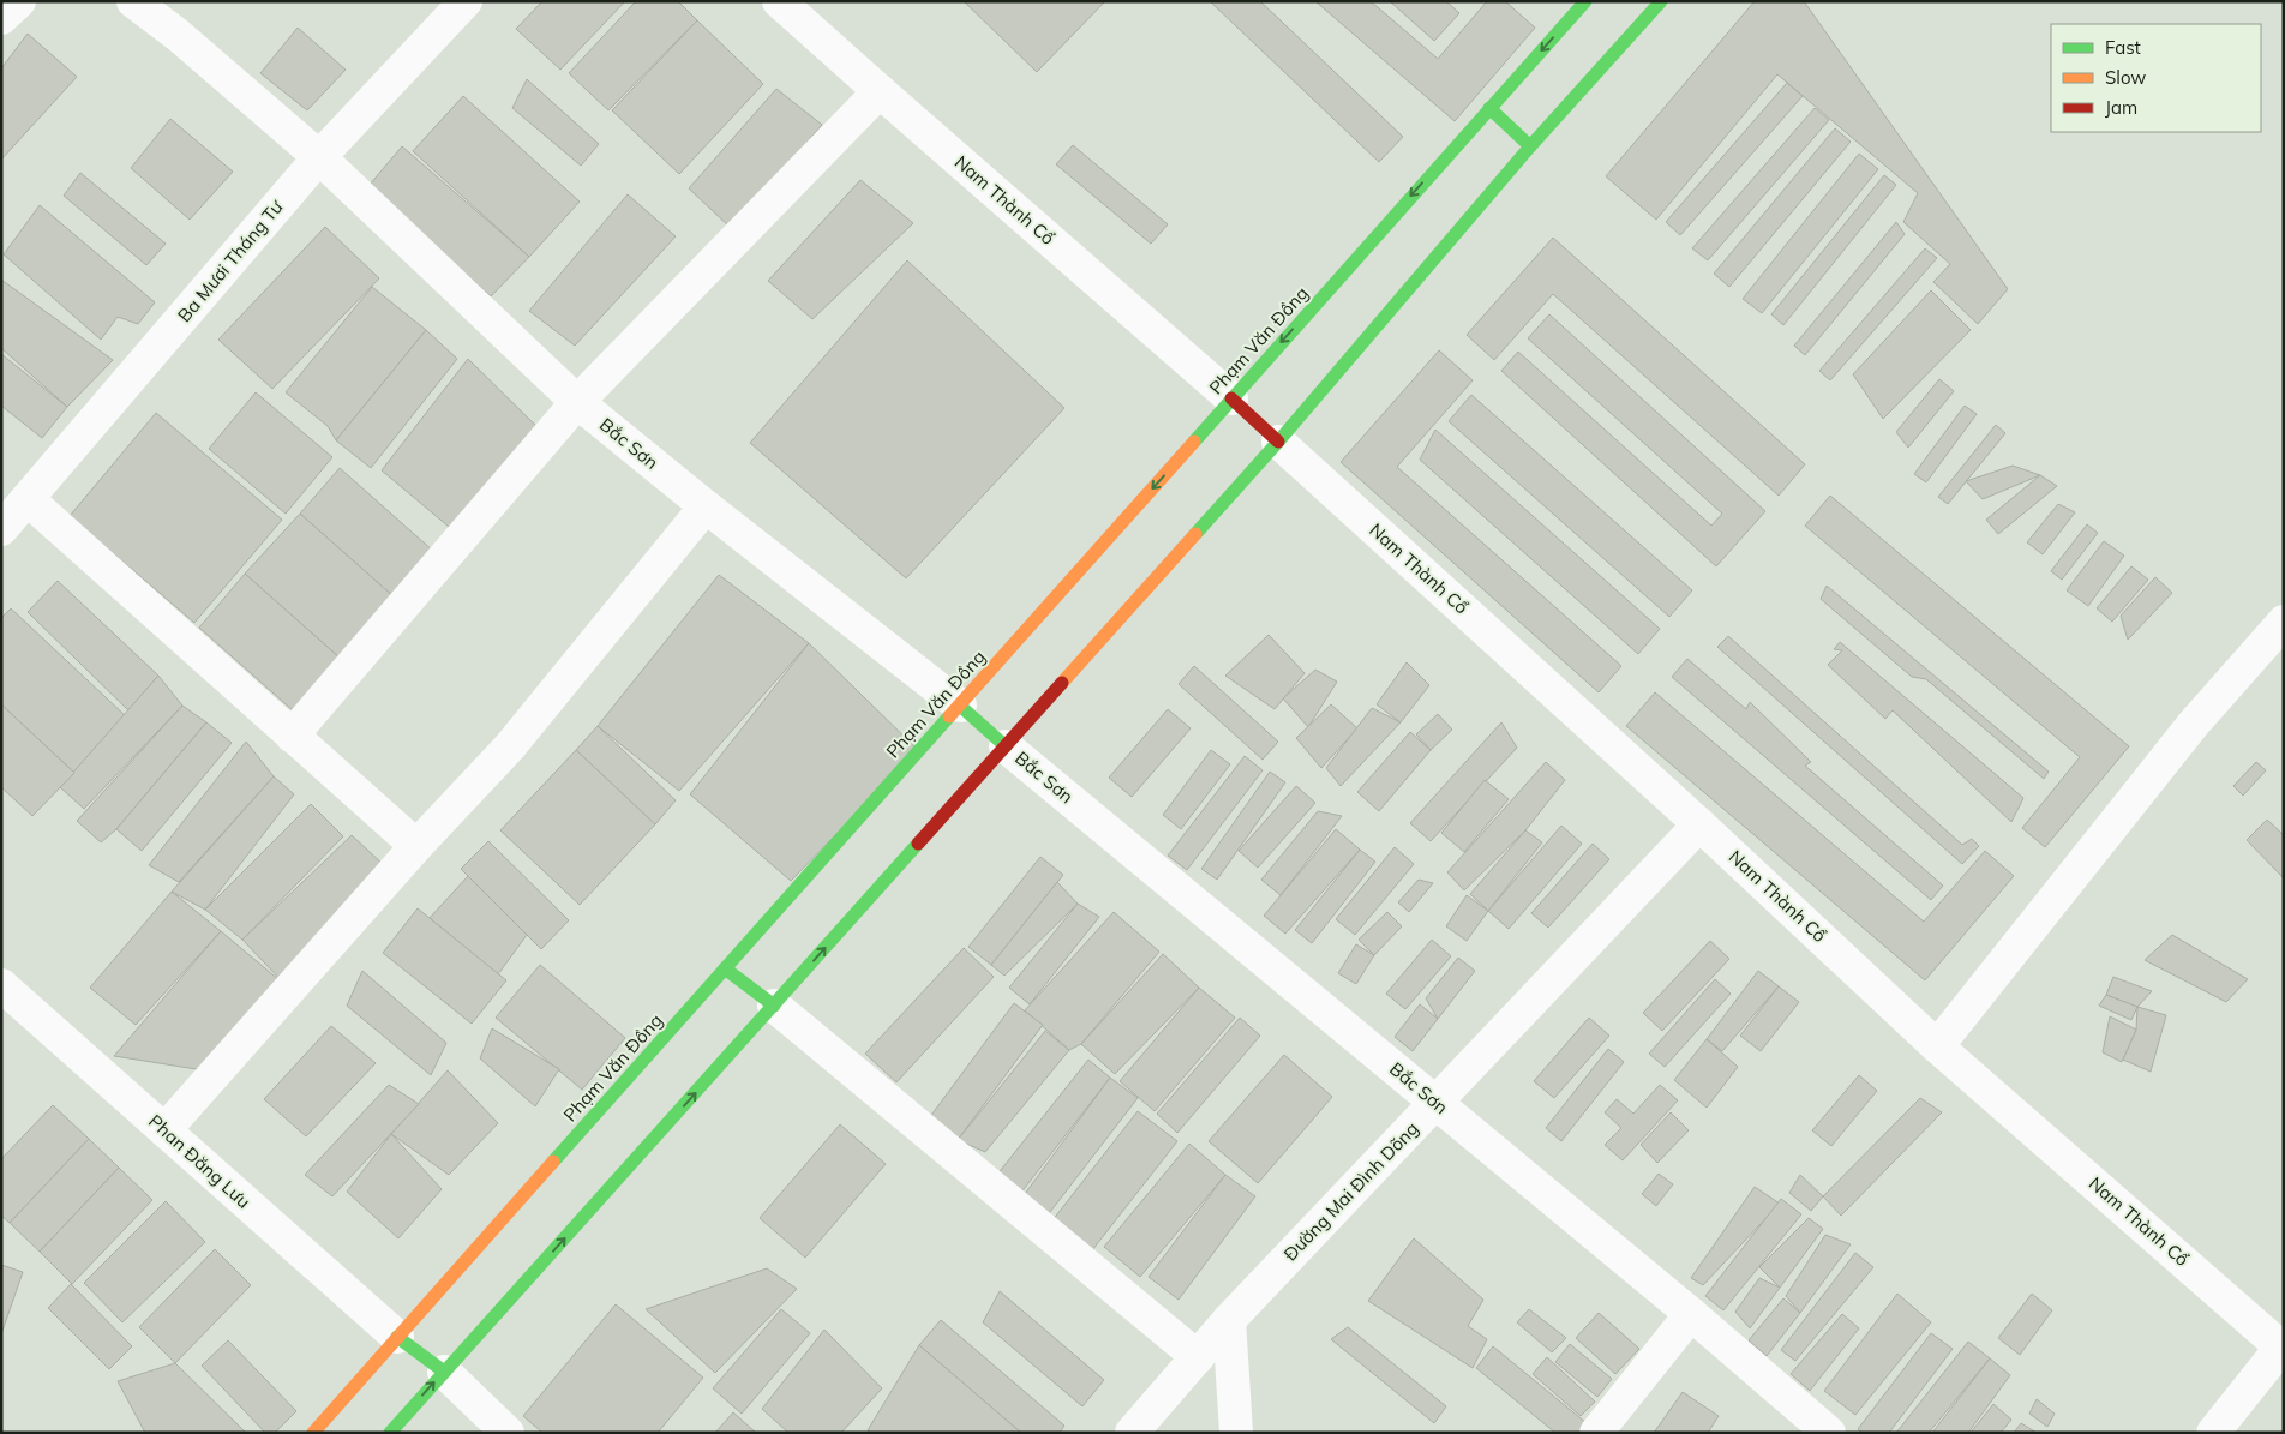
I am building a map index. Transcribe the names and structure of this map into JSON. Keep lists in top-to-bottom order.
{
  "streets": {
    "street": [
      "Nam Thành Cổ",
      "Ba Mươi Tháng Tư",
      "Phạm Văn Đồng",
      "Bắc Sơn",
      "Phan Đăng Lưu",
      "Đường Mai Đình Dõng"
    ]
  },
  "crossings": [
    ["Nam Thành Cổ", "Phạm Văn Đồng"],
    ["Nam Thành Cổ", "Đường Mai Đình Dõng"],
    ["Ba Mươi Tháng Tư", "Bắc Sơn"],
    ["Phạm Văn Đồng", "Bắc Sơn"],
    ["Phạm Văn Đồng", "Phan Đăng Lưu"],
    ["Bắc Sơn", "Đường Mai Đình Dõng"]
  ],
  "legend": ["Fast", "Slow", "Jam"]
}
